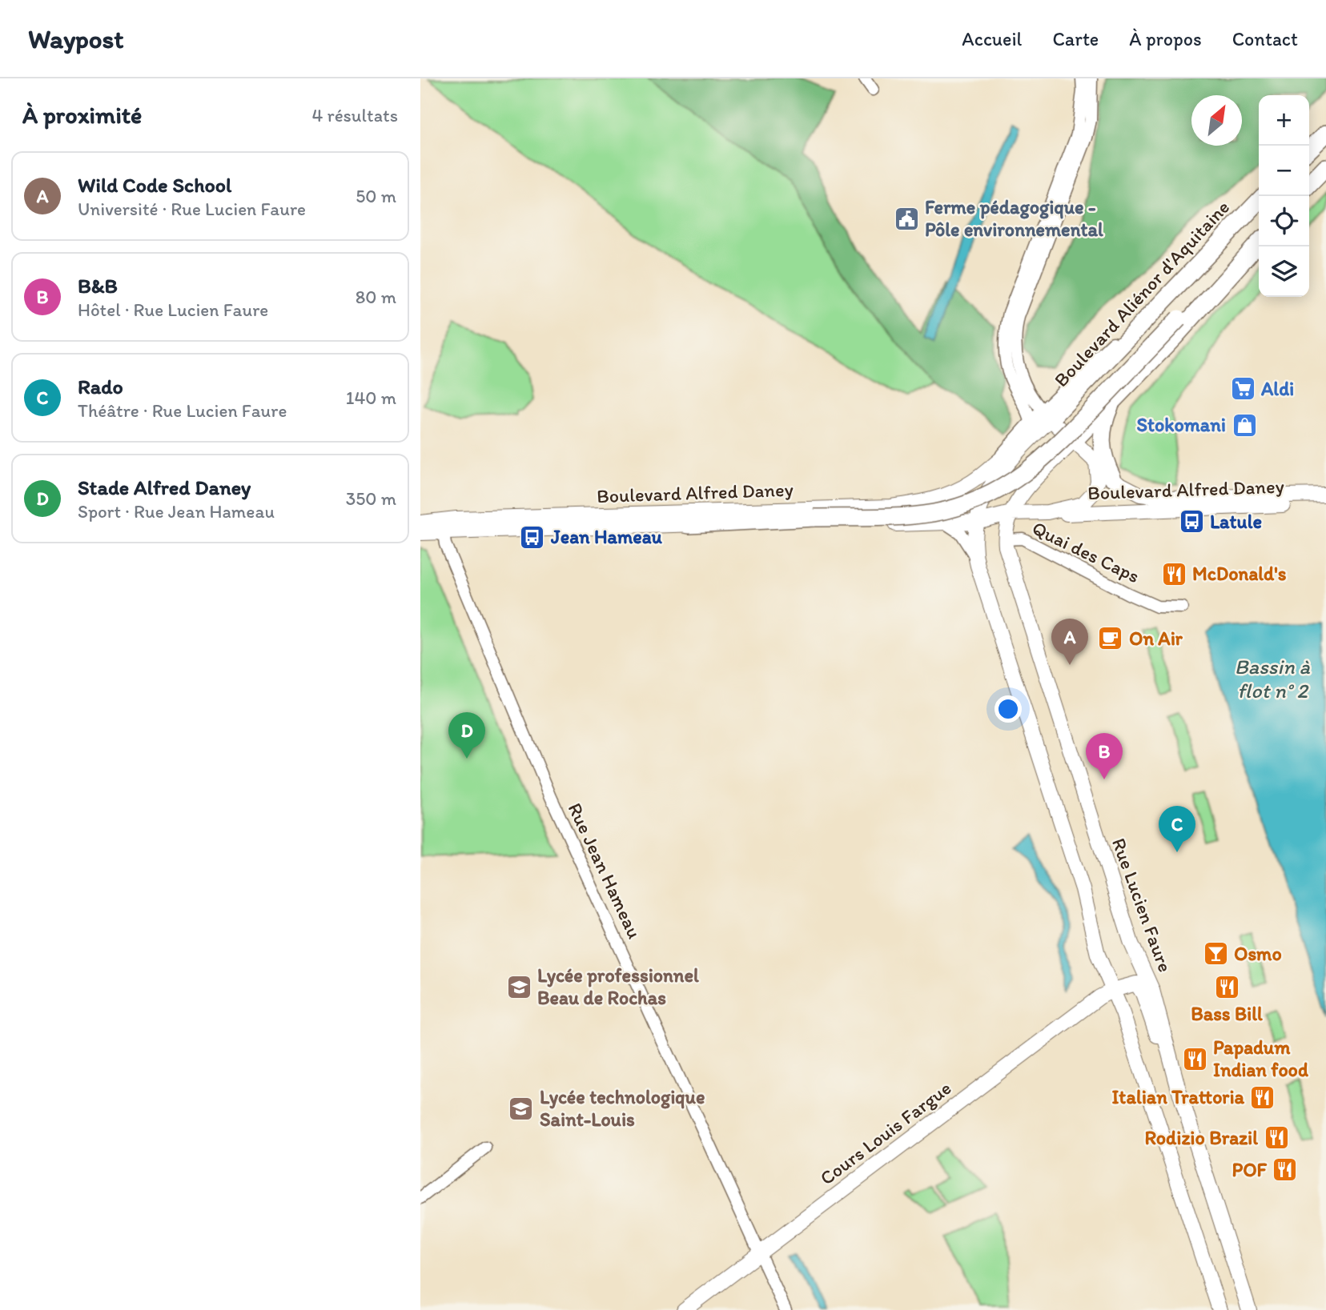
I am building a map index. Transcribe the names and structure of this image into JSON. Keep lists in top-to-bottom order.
{
  "streets": {
    "highway": ["Boulevard Aliénor d'Aquitaine"],
    "main road": ["Boulevard Alfred Daney", "Rue Lucien Faure", "Cours Louis Fargue"],
    "street": ["Quai des Caps", "Rue Jean Hameau"]
  },
  "crossings": [
    ["Boulevard Aliénor d'Aquitaine", "Boulevard Alfred Daney"],
    ["Boulevard Alfred Daney", "Rue Jean Hameau"],
    ["Quai des Caps", "Rue Lucien Faure"],
    ["Rue Jean Hameau", "Cours Louis Fargue"]
  ],
  "water": ["Bassin à flot n° 2"],
  "places": {
    "public building": ["Ferme pédagogique - Pôle environnemental"],
    "supermarket": ["Aldi"],
    "shop": ["Stokomani"],
    "bus stop": ["Latule", "Jean Hameau"],
    "restaurant": [
      "McDonald's",
      "Bass Bill",
      "Papadum Indian food",
      "Italian Trattoria",
      "Rodizio Brazil",
      "POF"
    ],
    "cafe": ["On Air"],
    "bar": ["Osmo"],
    "school or university": ["Lycée professionnel Beau de Rochas", "Lycée technologique Saint-Louis"]
  },
  "north": "top right",
  "page": {
    "header": "Waypost",
    "nav": [
      "Accueil",
      "Carte",
      "À propos",
      "Contact"
    ],
    "heading": ["À proximité", "4 résultats"],
    "map_buttons": ["+", "−"],
    "list": [
      {
        "mark": "A",
        "name": "Wild Code School",
        "note": "Université · Rue Lucien Faure",
        "value": "50 m"
      },
      {
        "mark": "B",
        "name": "B&B",
        "note": "Hôtel · Rue Lucien Faure",
        "value": "80 m"
      },
      {
        "mark": "C",
        "name": "Rado",
        "note": "Théâtre · Rue Lucien Faure",
        "value": "140 m"
      },
      {
        "mark": "D",
        "name": "Stade Alfred Daney",
        "note": "Sport · Rue Jean Hameau",
        "value": "350 m"
      }
    ],
    "pins": [
      "A",
      "D",
      "B",
      "C"
    ]
  }
}
